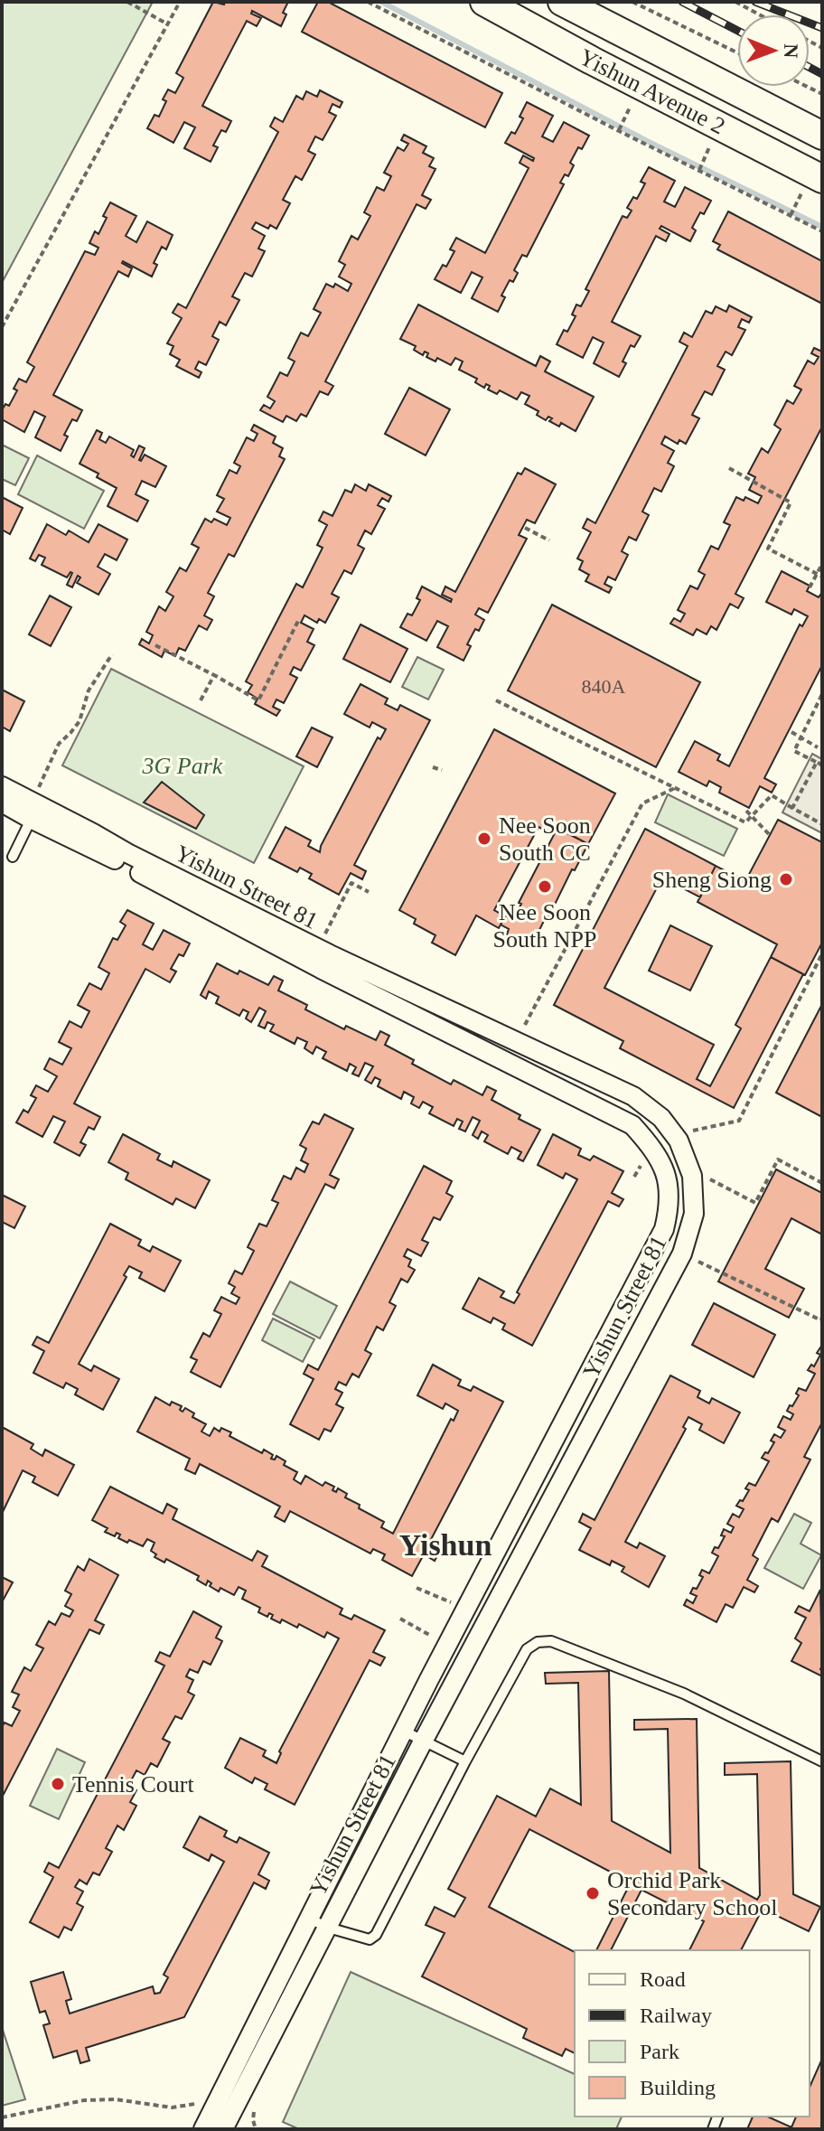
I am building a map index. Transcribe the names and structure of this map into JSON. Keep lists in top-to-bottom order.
{
  "streets": {
    "main road": ["Yishun Avenue 2"],
    "street": ["Yishun Street 81"]
  },
  "districts": ["Yishun"],
  "parks": ["3G Park"],
  "places": [
    "Nee Soon South CC",
    "Sheng Siong",
    "Nee Soon South NPP",
    "Tennis Court",
    "Orchid Park Secondary School"
  ],
  "house_numbers": ["840A"],
  "legend": [
    "Road",
    "Railway",
    "Park",
    "Building"
  ],
  "north": "right"
}
